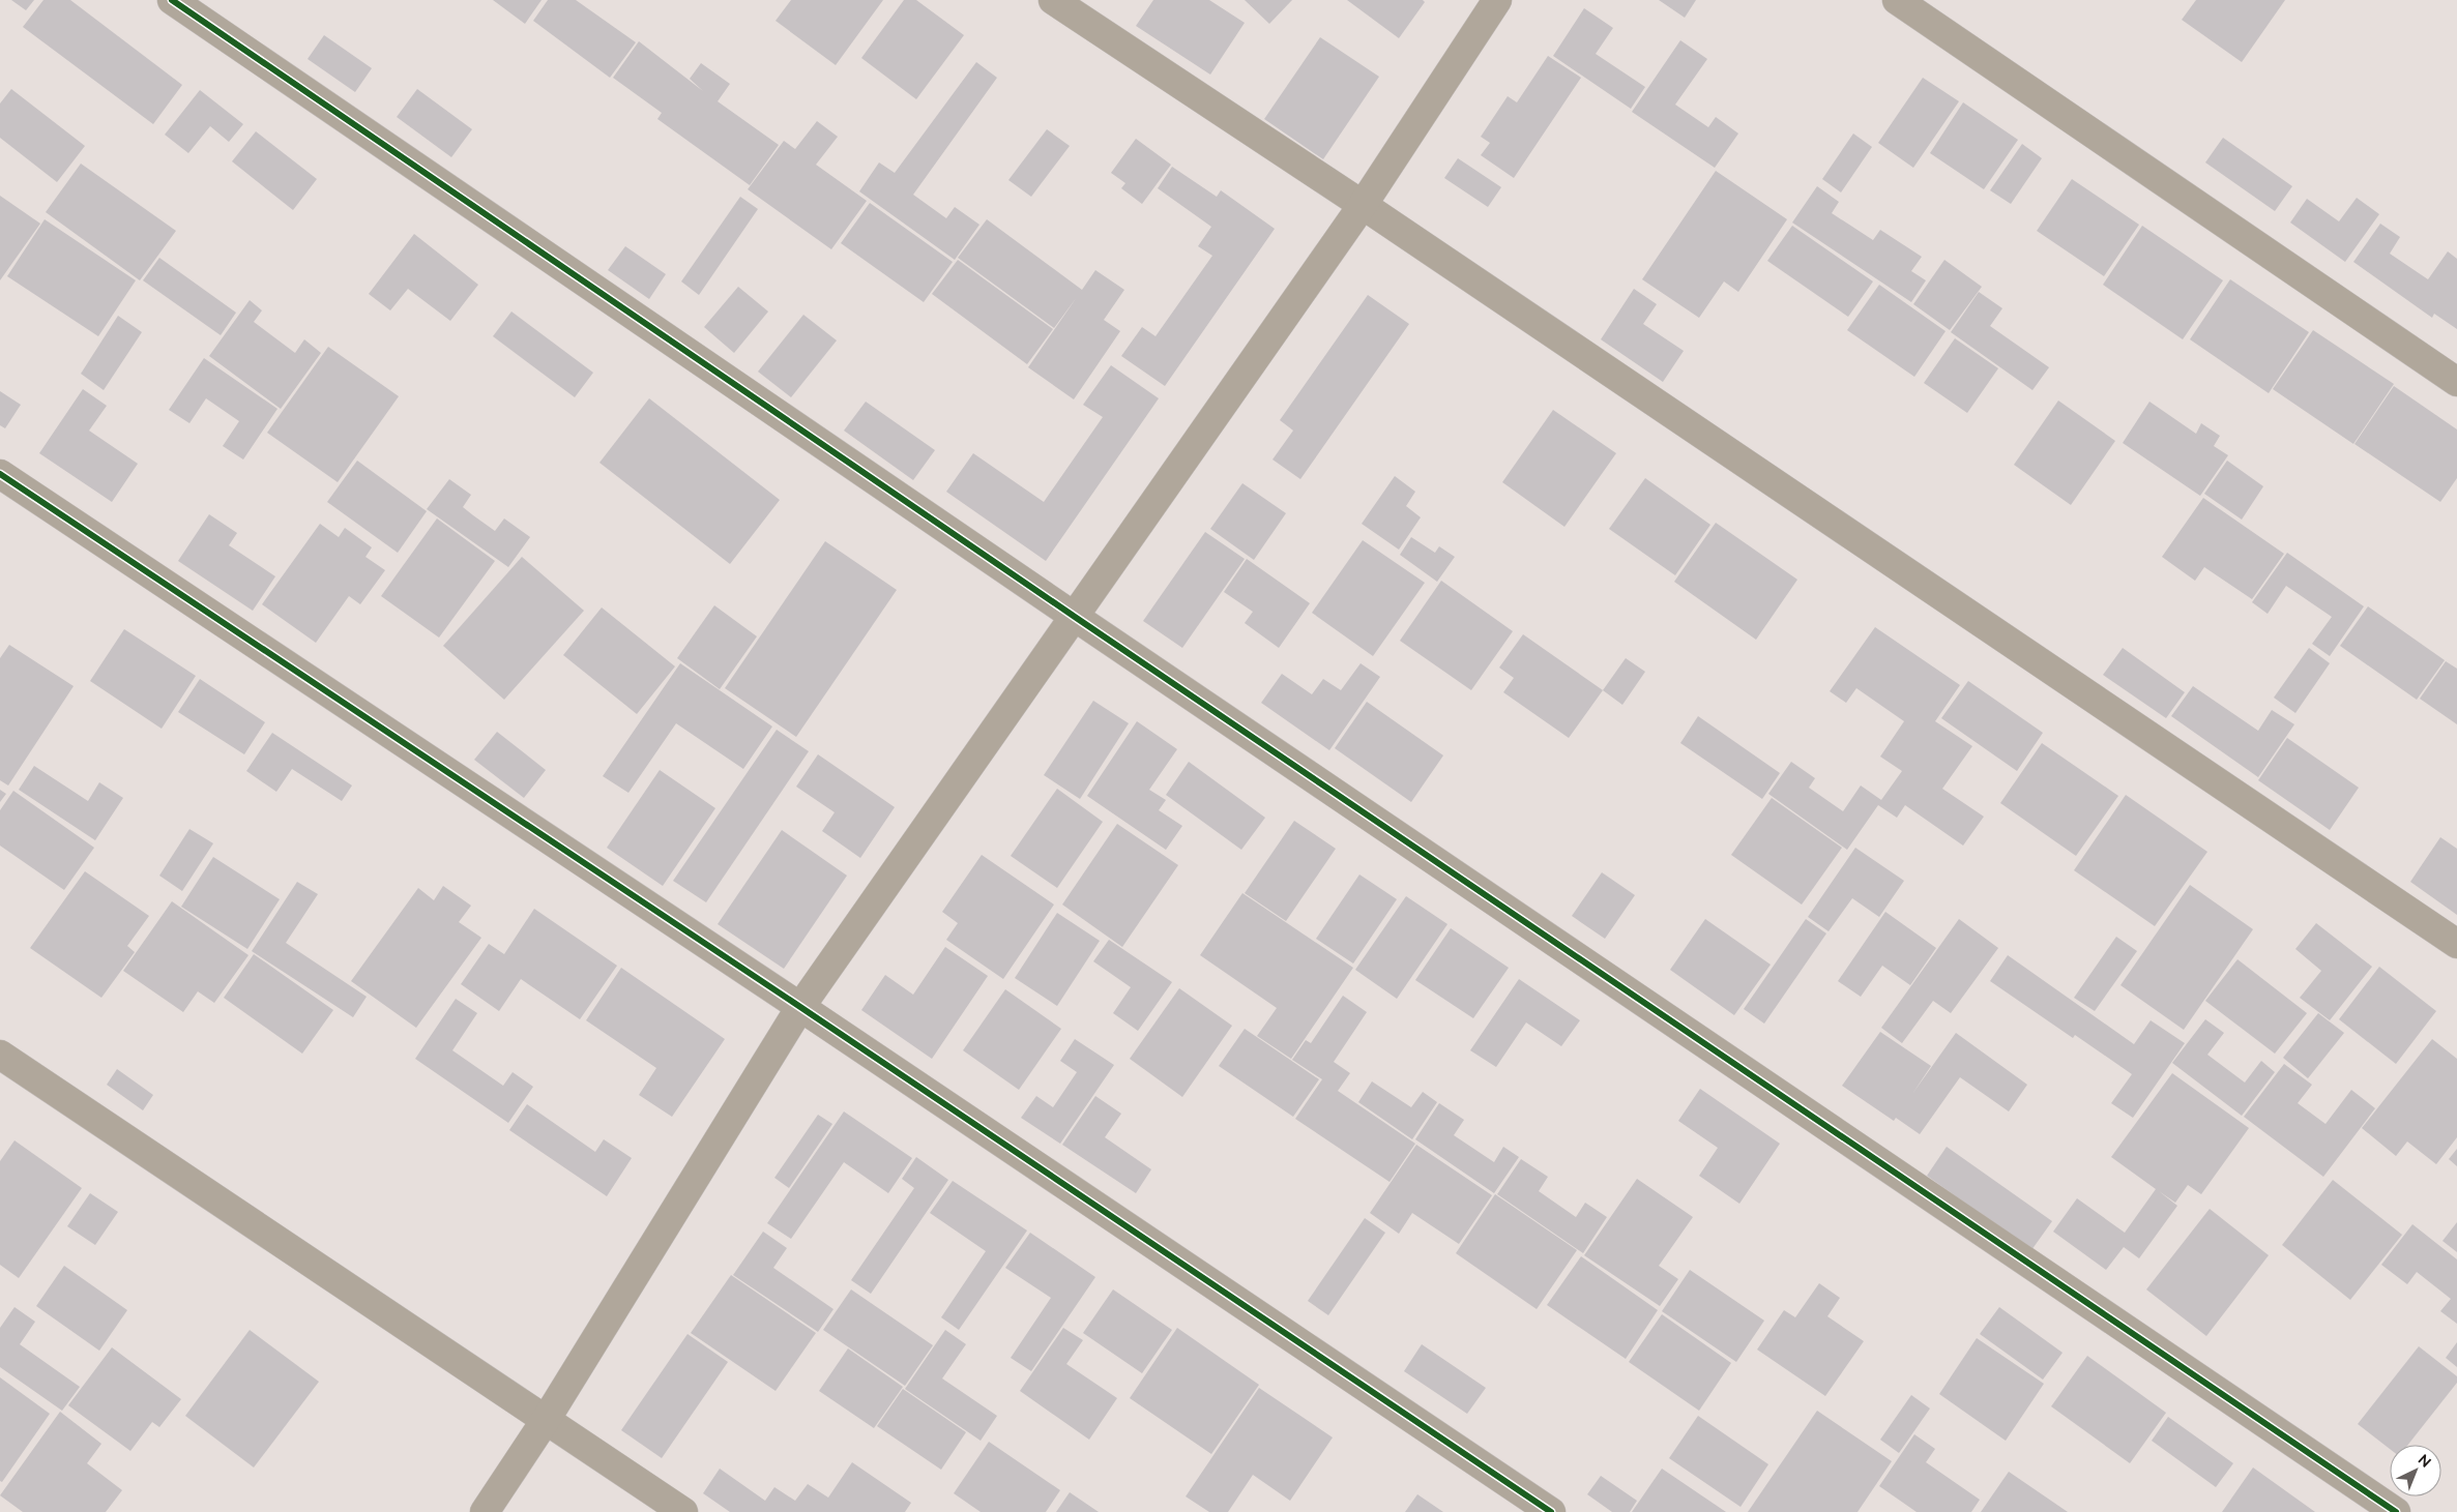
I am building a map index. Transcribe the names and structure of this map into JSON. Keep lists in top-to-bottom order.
{
  "north": "top right"
}
